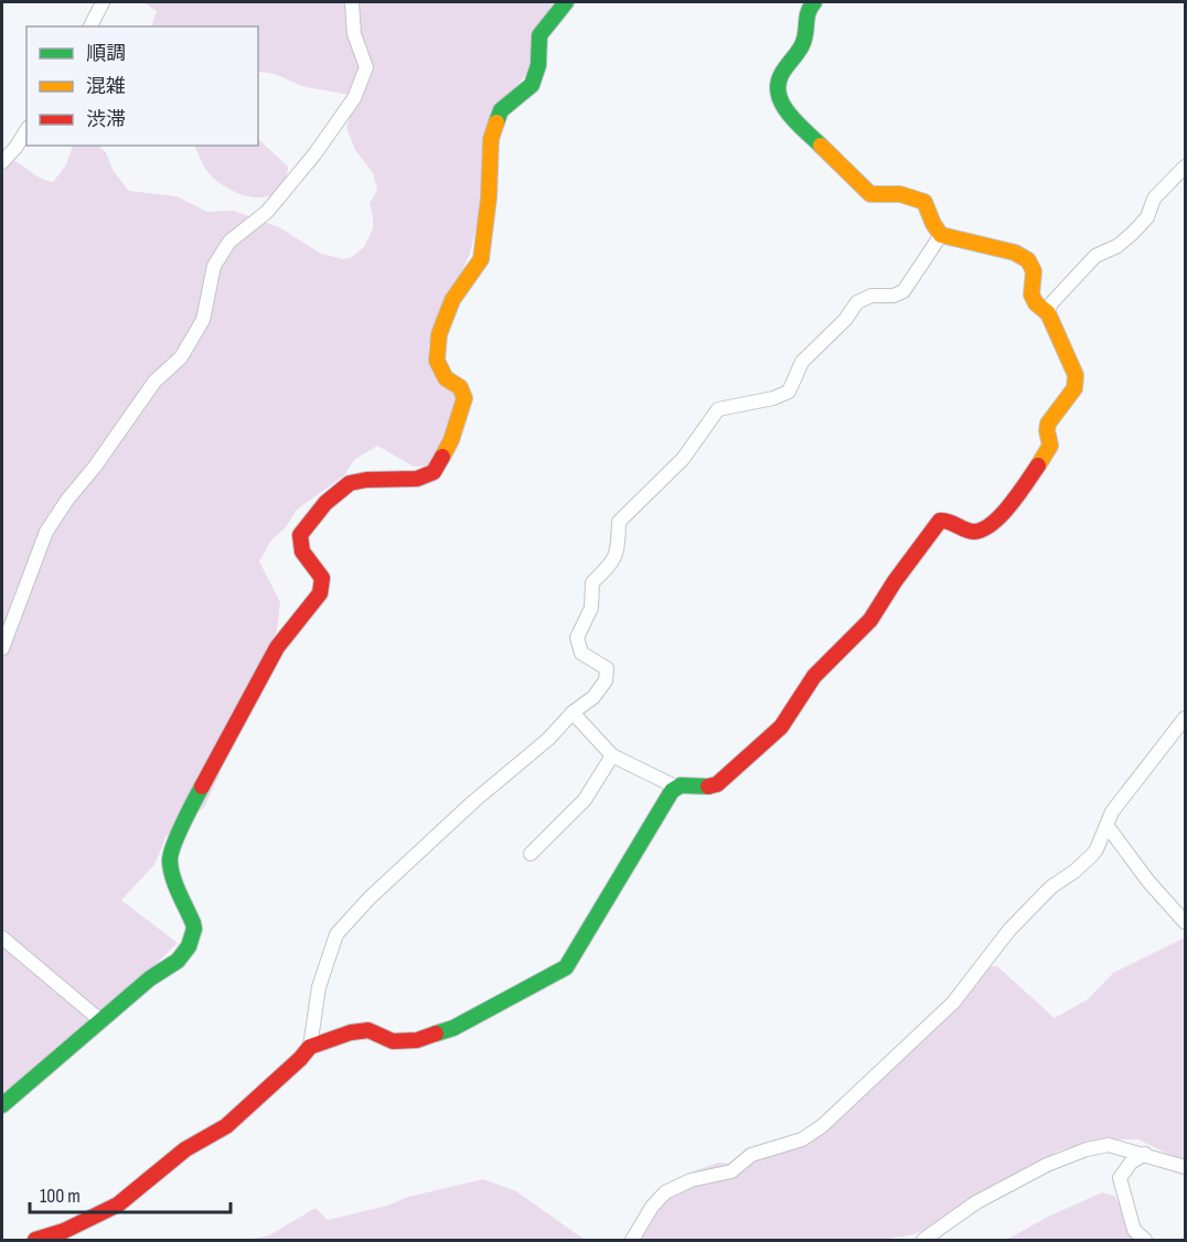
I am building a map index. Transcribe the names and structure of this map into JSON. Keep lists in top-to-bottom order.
{
  "legend": ["順調", "混雑", "渋滞"],
  "scale_bar": "100 m"
}
